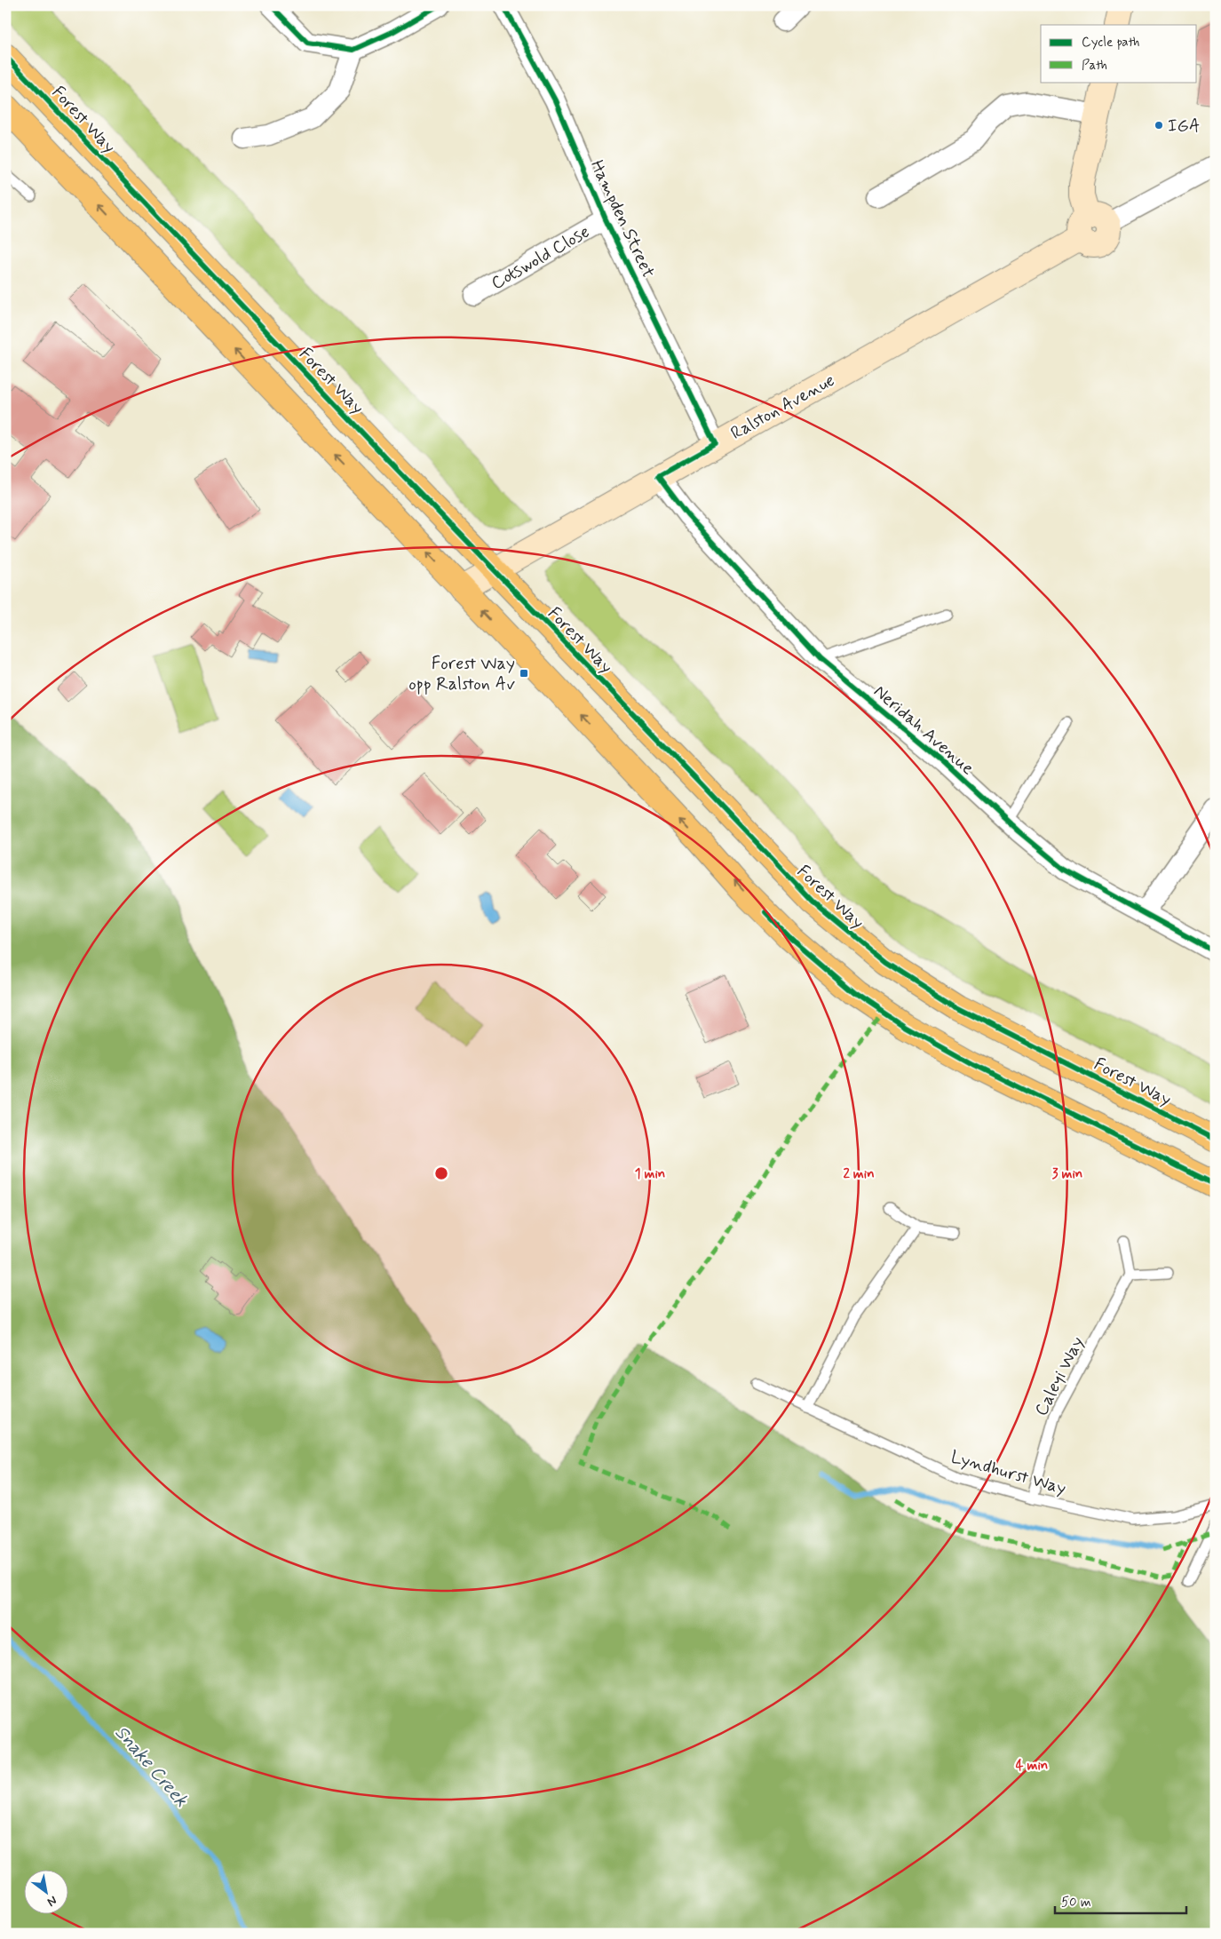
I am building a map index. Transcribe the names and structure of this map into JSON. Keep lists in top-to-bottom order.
{
  "streets": {
    "main road": ["Forest Way"],
    "street": [
      "Hampden Street",
      "Cotswold Close",
      "Ralston Avenue",
      "Neridah Avenue"
    ],
    "lane": ["Caleyi Way", "Lyndhurst Way"]
  },
  "crossings": [
    ["Forest Way", "Ralston Avenue"],
    ["Hampden Street", "Cotswold Close"],
    ["Hampden Street", "Ralston Avenue"],
    ["Ralston Avenue", "Neridah Avenue"],
    ["Caleyi Way", "Lyndhurst Way"]
  ],
  "water": ["Snake Creek"],
  "places": {
    "other": ["IGA"],
    "transit": ["Forest Way opp Ralston Av"]
  },
  "legend": ["Cycle path", "Path"],
  "scale_bar": "50 m",
  "north": "bottom right",
  "rings": [
    "1 min",
    "2 min",
    "3 min",
    "4 min"
  ]
}
